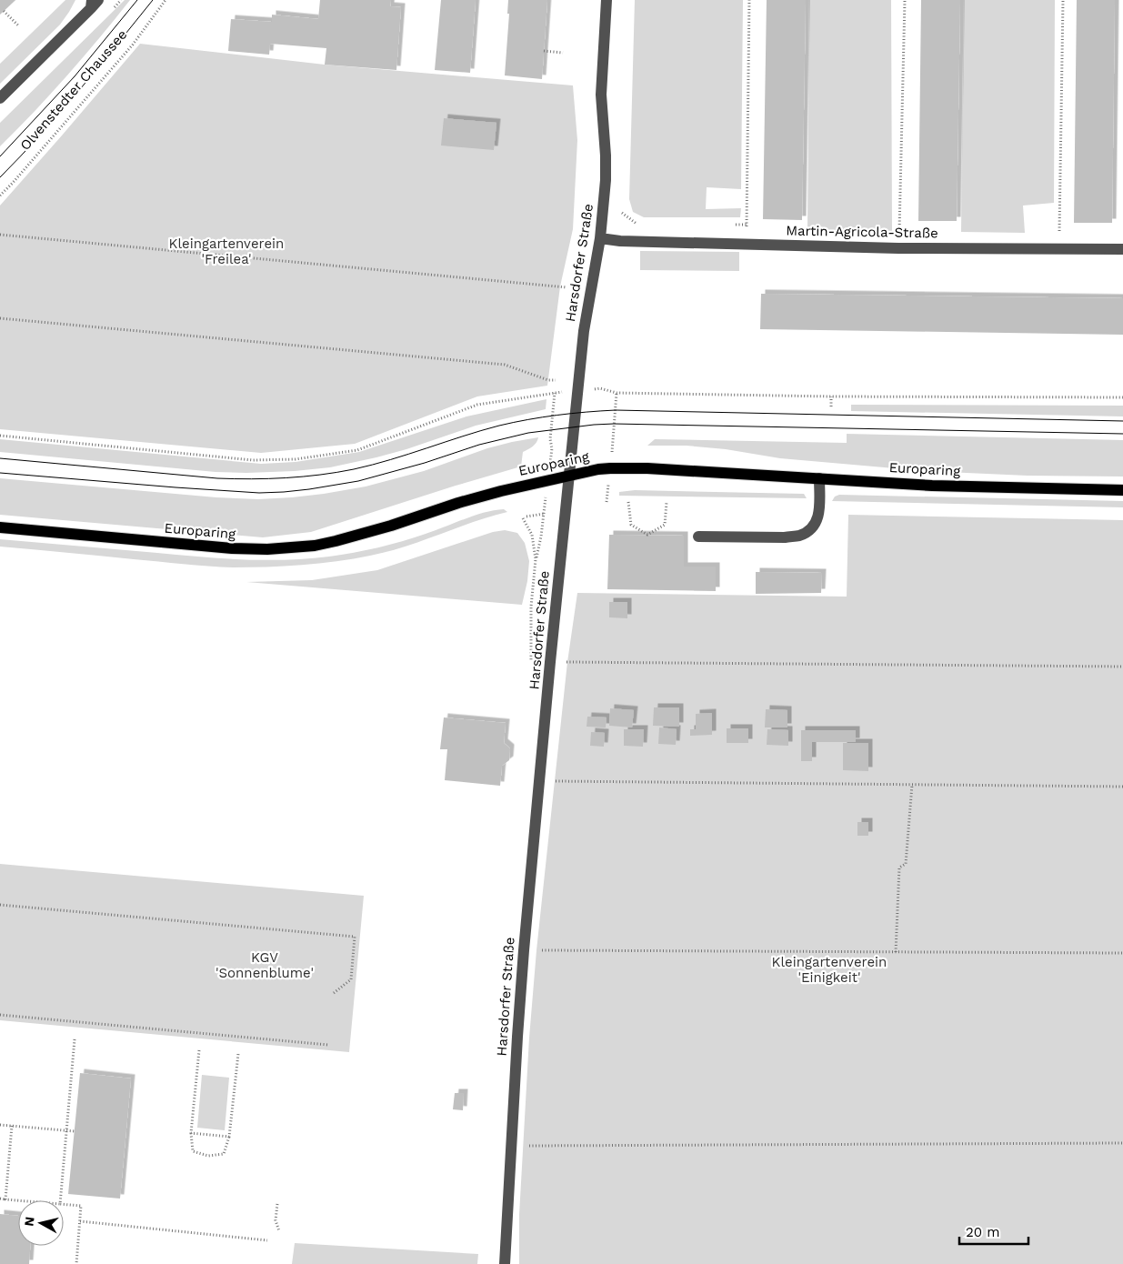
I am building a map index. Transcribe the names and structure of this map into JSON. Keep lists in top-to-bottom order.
{
  "streets": {
    "main road": ["Europaring"],
    "street": ["Martin-Agricola-Straße", "Harsdorfer Straße"],
    "path": ["Olvenstedter Chaussee"]
  },
  "crossings": [
    ["Martin-Agricola-Straße", "Harsdorfer Straße"],
    ["Harsdorfer Straße", "Europaring"]
  ],
  "parks": ["Kleingartenverein 'Freilea'", "KGV 'Sonnenblume'", "Kleingartenverein 'Einigkeit'"],
  "scale_bar": "20 m",
  "north": "left"
}
